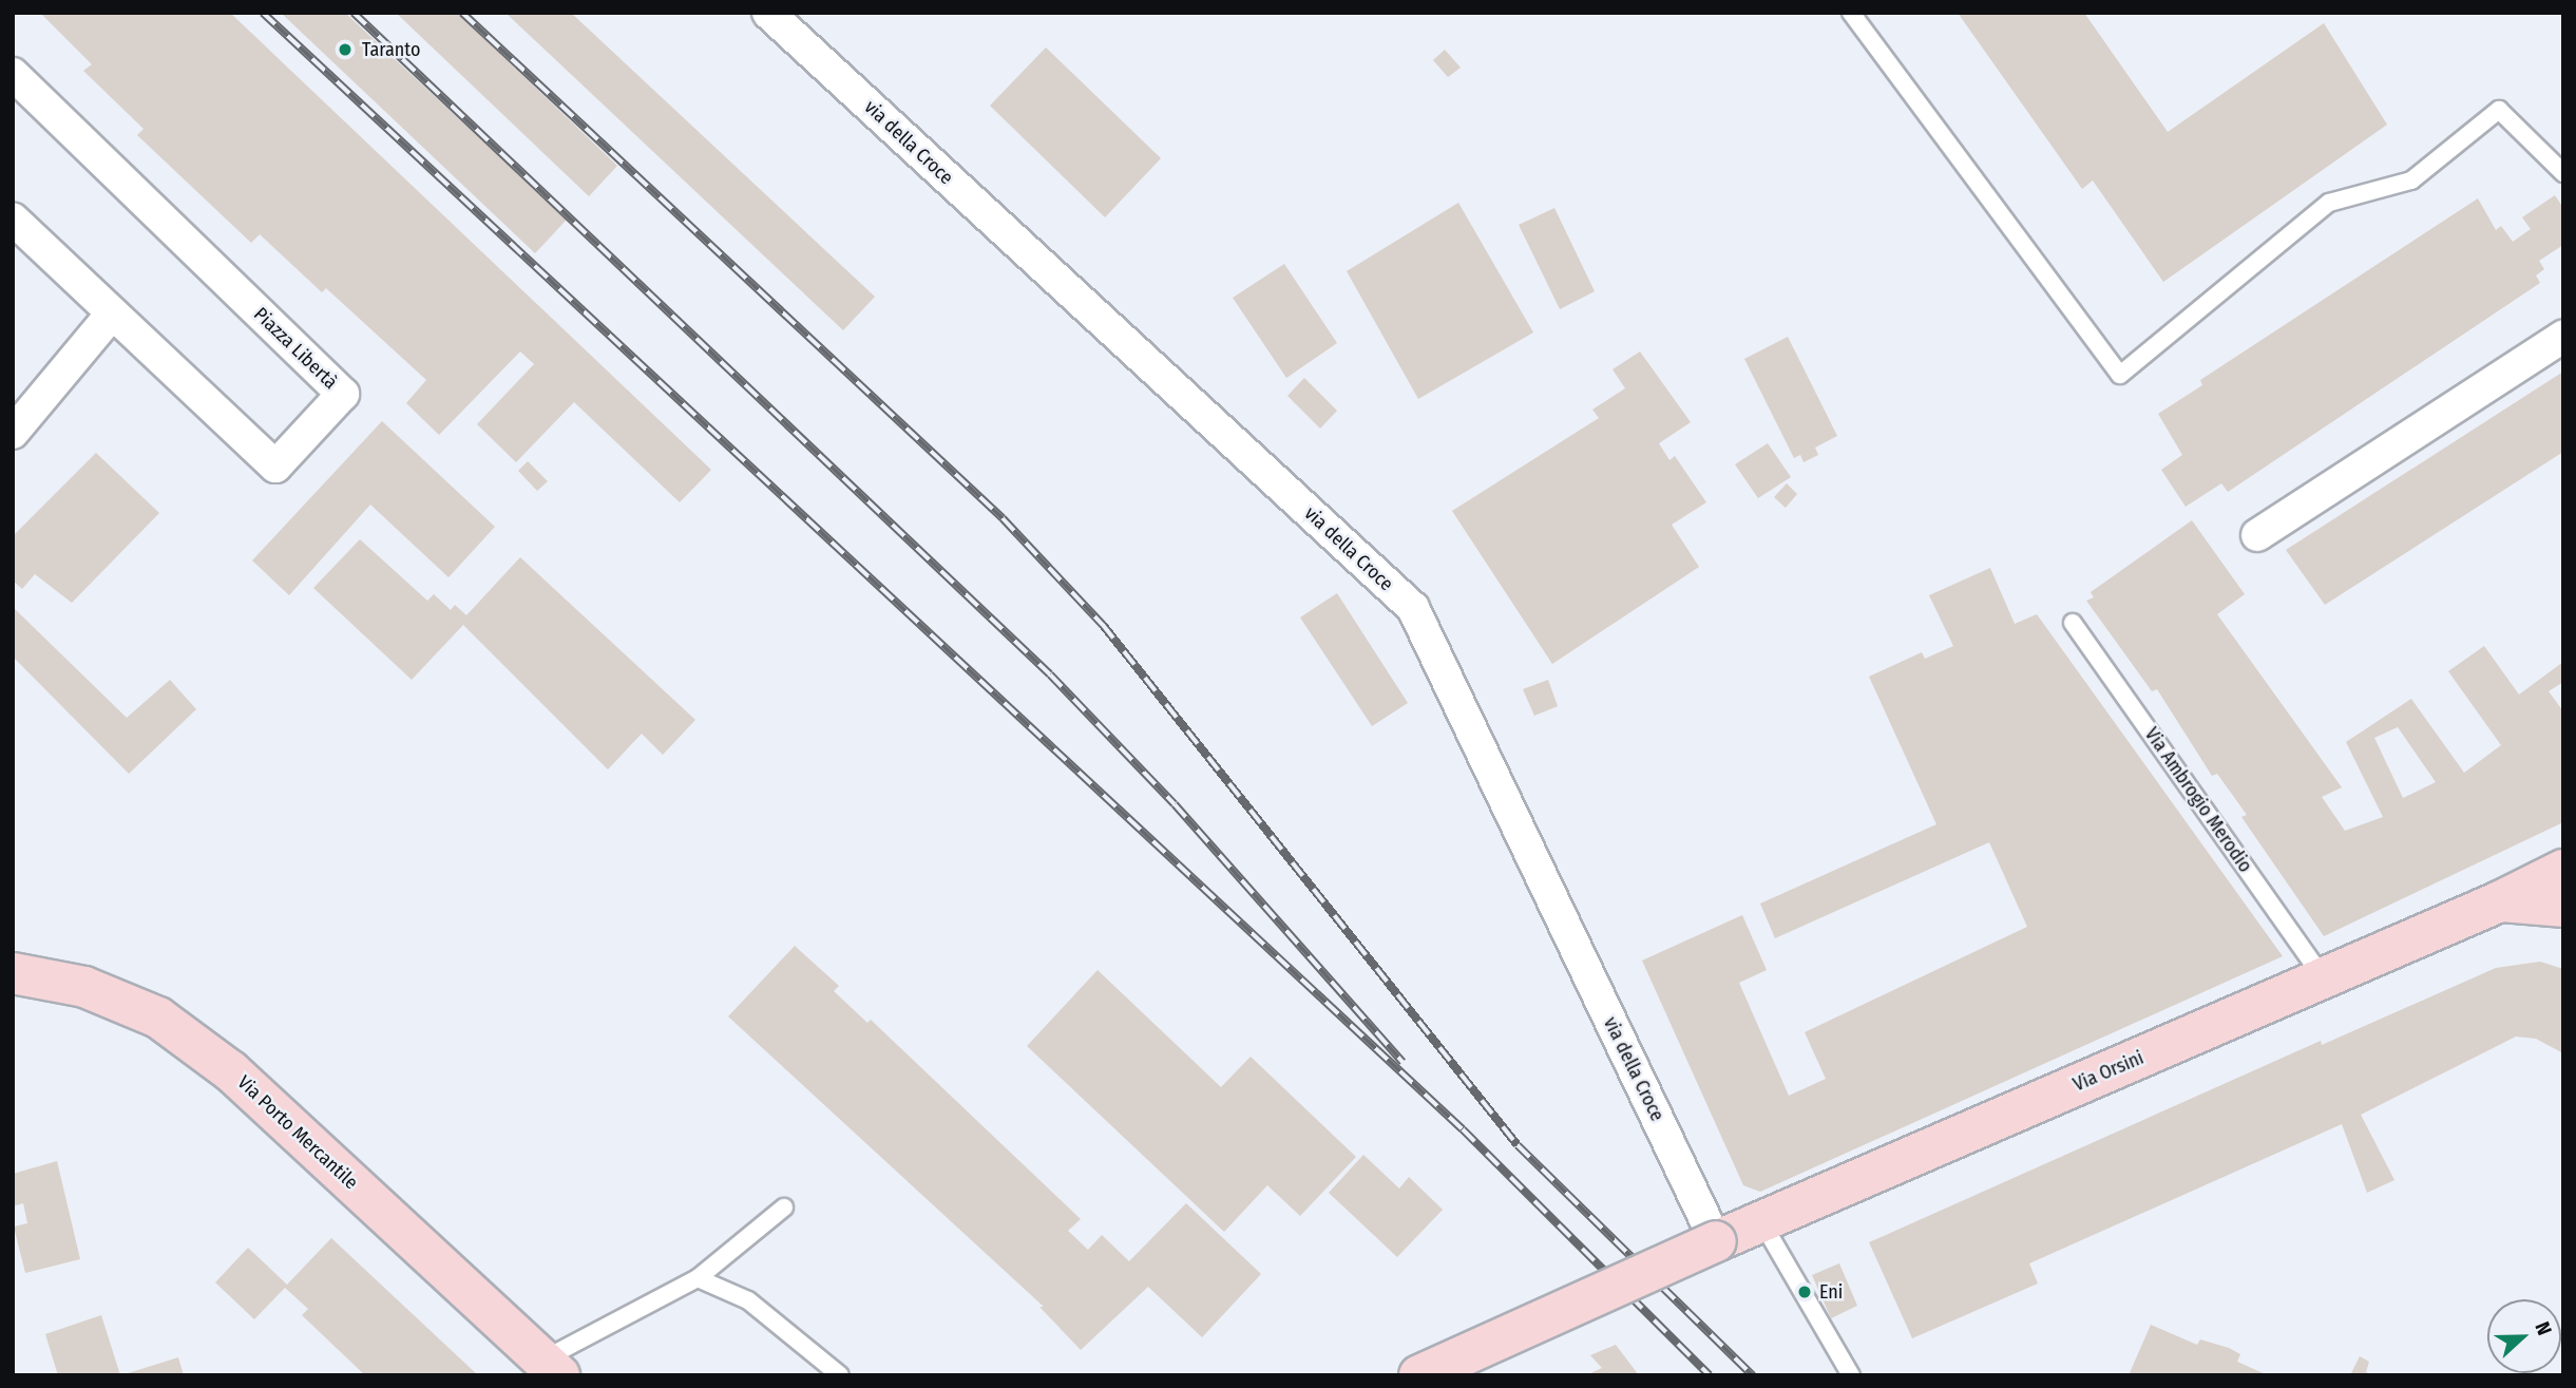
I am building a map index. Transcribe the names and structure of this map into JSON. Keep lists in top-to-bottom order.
{
  "streets": {
    "main road": ["Via Orsini", "Via Porto Mercantile"],
    "street": ["via della Croce", "Piazza Libertà"],
    "lane": ["Via Ambrogio Merodio"]
  },
  "crossings": [
    ["via della Croce", "Via Orsini"],
    ["Via Ambrogio Merodio", "Via Orsini"]
  ],
  "places": ["Taranto", "Eni"],
  "north": "right"
}
